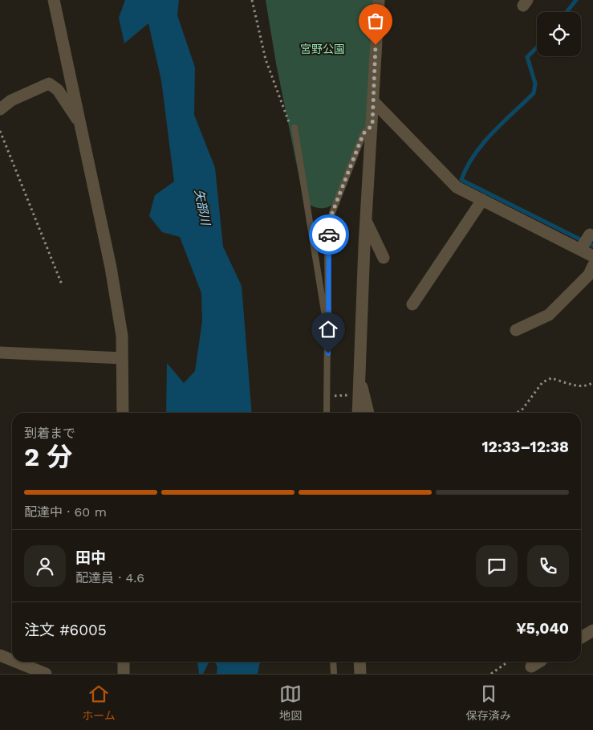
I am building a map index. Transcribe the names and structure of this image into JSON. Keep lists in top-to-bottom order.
{
  "water": ["矢部川"],
  "parks": ["宮野公園"],
  "page": {
    "heading": ["2 分", "到着まで", "12:33–12:38"],
    "panel": [
      "田中",
      "配達員 · 4.6",
      "注文 #6005",
      "¥5,040"
    ],
    "bar": "配達中 · 60 m",
    "tabs": ["ホーム", "地図", "保存済み"]
  }
}
